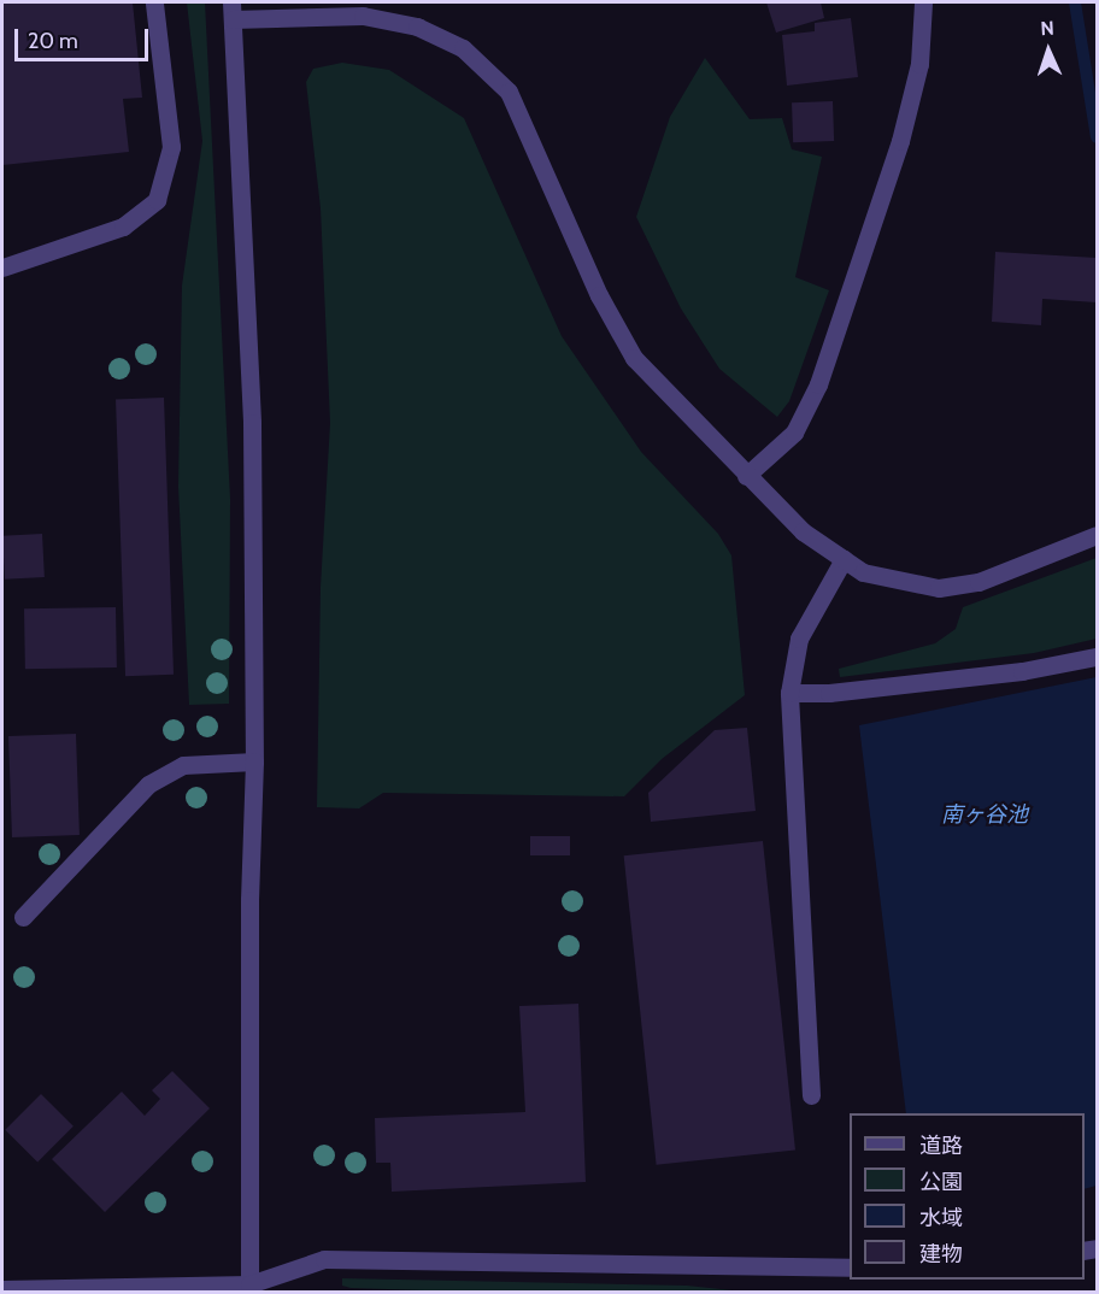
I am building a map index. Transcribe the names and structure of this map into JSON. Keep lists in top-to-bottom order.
{
  "water": ["南ヶ谷池"],
  "legend": [
    "道路",
    "公園",
    "水域",
    "建物"
  ],
  "scale_bar": "20 m",
  "north": "top"
}
